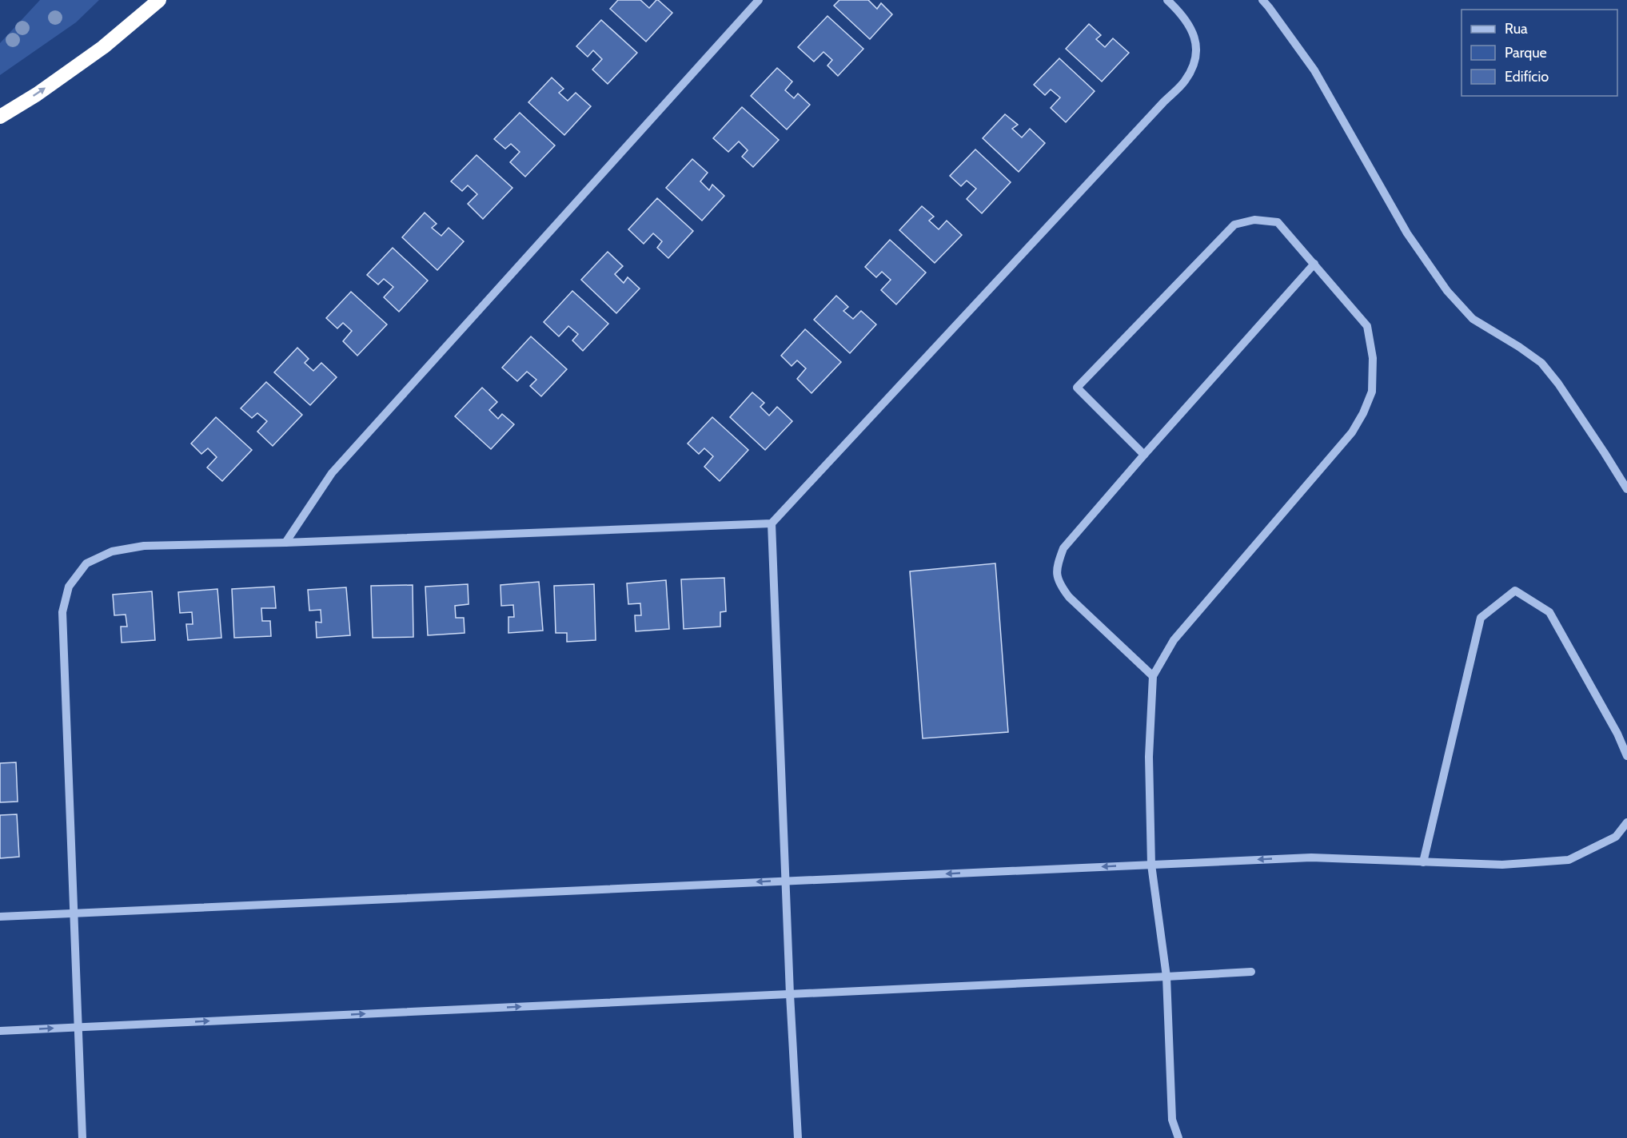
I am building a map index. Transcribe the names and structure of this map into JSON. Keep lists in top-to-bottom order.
{
  "legend": ["Rua", "Parque", "Edifício"]
}
